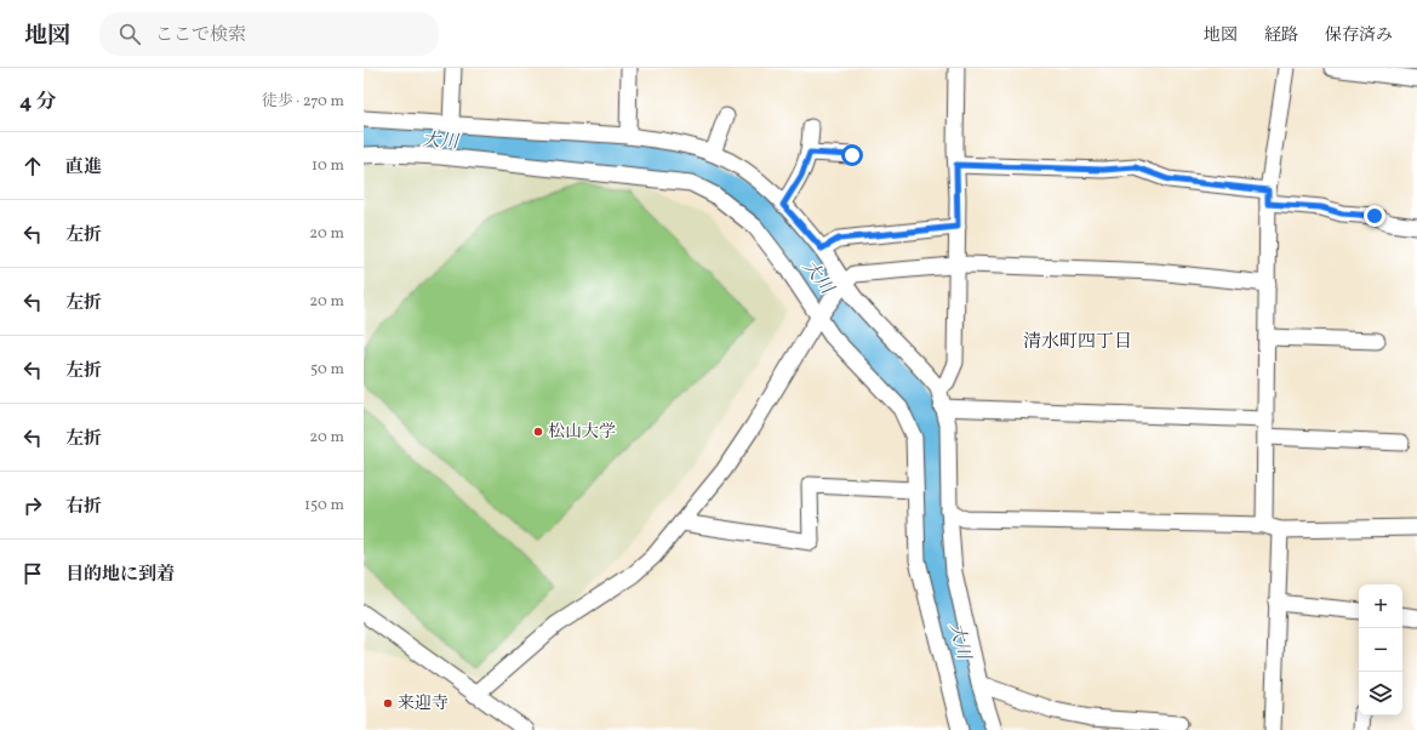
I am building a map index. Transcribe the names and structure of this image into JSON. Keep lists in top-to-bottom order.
{
  "districts": ["清水町四丁目"],
  "water": ["大川"],
  "places": ["松山大学", "来迎寺"],
  "page": {
    "header": "地図",
    "search": "ここで検索",
    "nav": ["地図", "経路", "保存済み"],
    "heading": ["4 分", "徒歩 · 270 m"],
    "list": [
      ["直進", "10 m"],
      ["左折", "20 m"],
      ["左折", "20 m"],
      ["左折", "50 m"],
      ["左折", "20 m"],
      ["右折", "150 m"],
      "目的地に到着"
    ],
    "map_buttons": ["+", "−"]
  }
}
